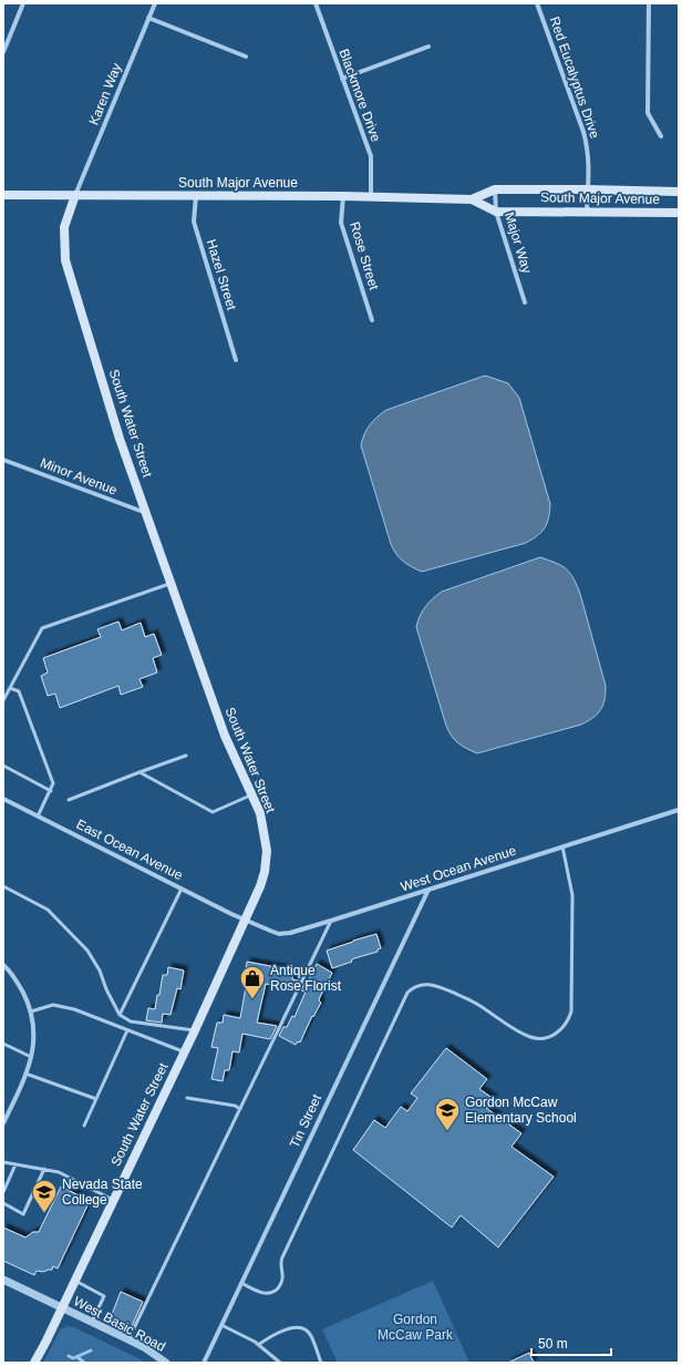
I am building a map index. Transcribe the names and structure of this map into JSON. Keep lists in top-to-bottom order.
{
  "streets": {
    "main road": ["South Major Avenue", "South Water Street"],
    "street": [
      "Red Eucalyptus Drive",
      "Karen Way",
      "Blackmore Drive",
      "Major Way",
      "Rose Street",
      "Hazel Street",
      "Minor Avenue",
      "East Ocean Avenue",
      "West Ocean Avenue",
      "Tin Street",
      "West Basic Road"
    ]
  },
  "crossings": [
    ["Red Eucalyptus Drive", "South Major Avenue"],
    ["Karen Way", "South Major Avenue"],
    ["Karen Way", "South Water Street"],
    ["Blackmore Drive", "South Major Avenue"],
    ["South Major Avenue", "Major Way"],
    ["South Major Avenue", "Rose Street"],
    ["South Major Avenue", "Hazel Street"],
    ["South Major Avenue", "South Water Street"],
    ["South Water Street", "Minor Avenue"],
    ["South Water Street", "East Ocean Avenue"],
    ["South Water Street", "West Ocean Avenue"],
    ["South Water Street", "West Basic Road"],
    ["East Ocean Avenue", "West Ocean Avenue"],
    ["West Ocean Avenue", "Tin Street"]
  ],
  "parks": ["Gordon McCaw Park"],
  "places": {
    "shop": ["Antique Rose Florist"],
    "school or university": ["Gordon McCaw Elementary School", "Nevada State College"]
  },
  "scale_bar": "50 m"
}
